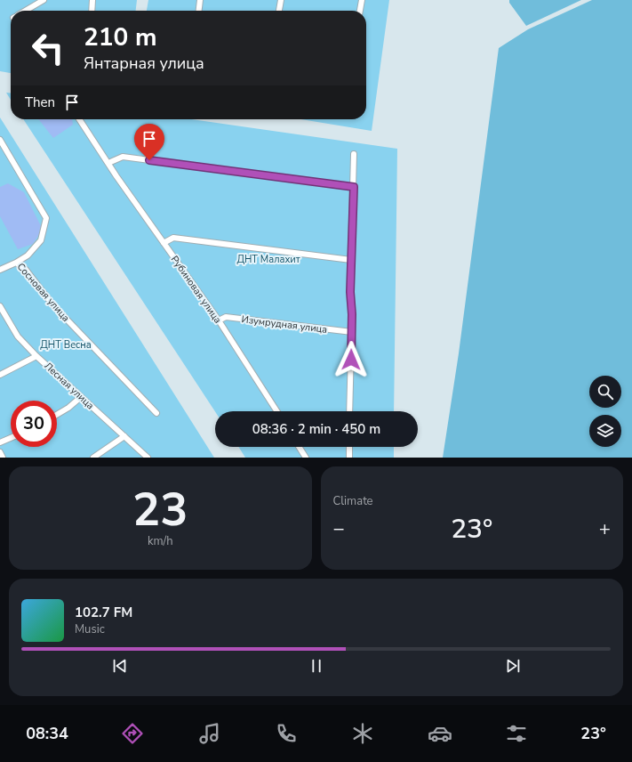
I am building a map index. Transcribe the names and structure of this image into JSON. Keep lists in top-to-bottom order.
{
  "streets": {
    "street": [
      "Рубиновая улица",
      "Сосновая улица",
      "Изумрудная улица",
      "Лесная улица"
    ]
  },
  "crossings": [
    ["Рубиновая улица", "Изумрудная улица"]
  ],
  "parks": ["ДНТ Малахит", "ДНТ Весна"],
  "page": {
    "turn": ["210 m", "Янтарная улица"],
    "then": "Then",
    "limit": "30",
    "trip": "08:36 · 2 min · 450 m",
    "tile": [
      ["23", "km/h"],
      "Climate"
    ],
    "heat": ["−", "23°", "+"],
    "song": ["102.7 FM", "Music"],
    "tabs": ["08:34", "23°"]
  }
}
